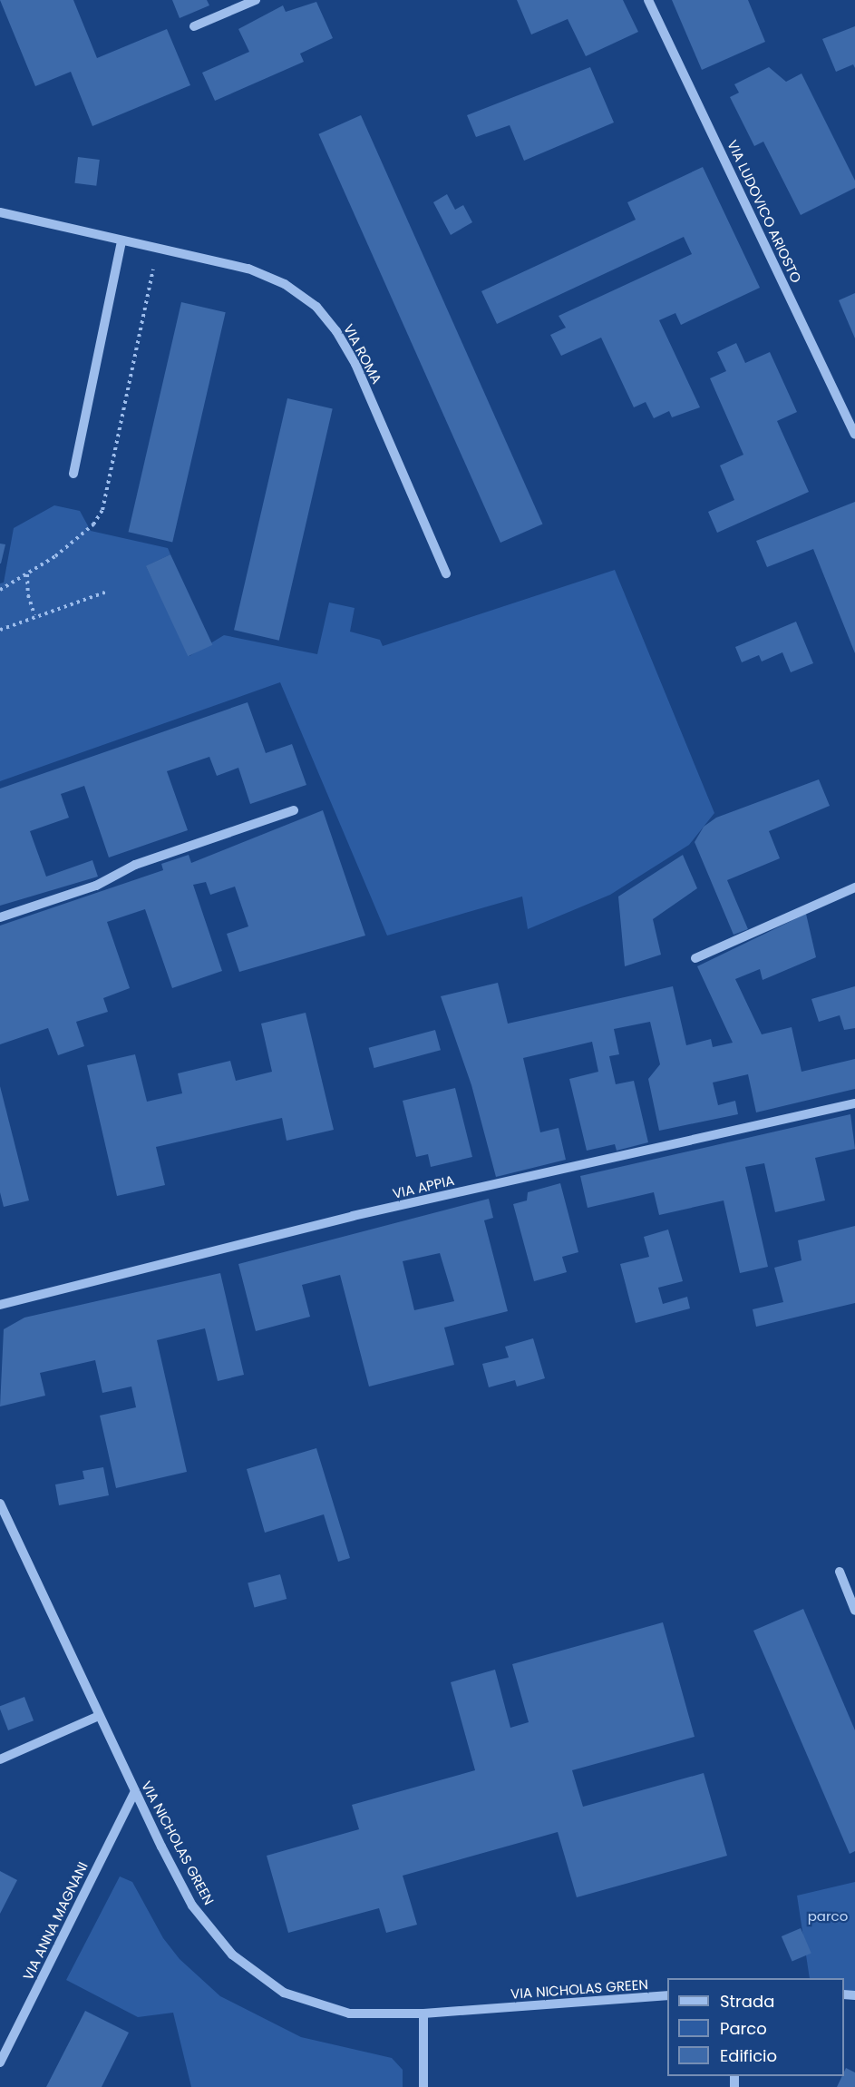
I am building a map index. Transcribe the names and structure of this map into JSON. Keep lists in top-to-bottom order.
{
  "streets": {
    "street": [
      "VIA LUDOVICO ARIOSTO",
      "VIA ROMA",
      "VIA APPIA",
      "VIA NICHOLAS GREEN",
      "VIA ANNA MAGNANI"
    ]
  },
  "crossings": [
    ["VIA NICHOLAS GREEN", "VIA ANNA MAGNANI"]
  ],
  "parks": ["parco"],
  "legend": ["Strada", "Parco", "Edificio"]
}
